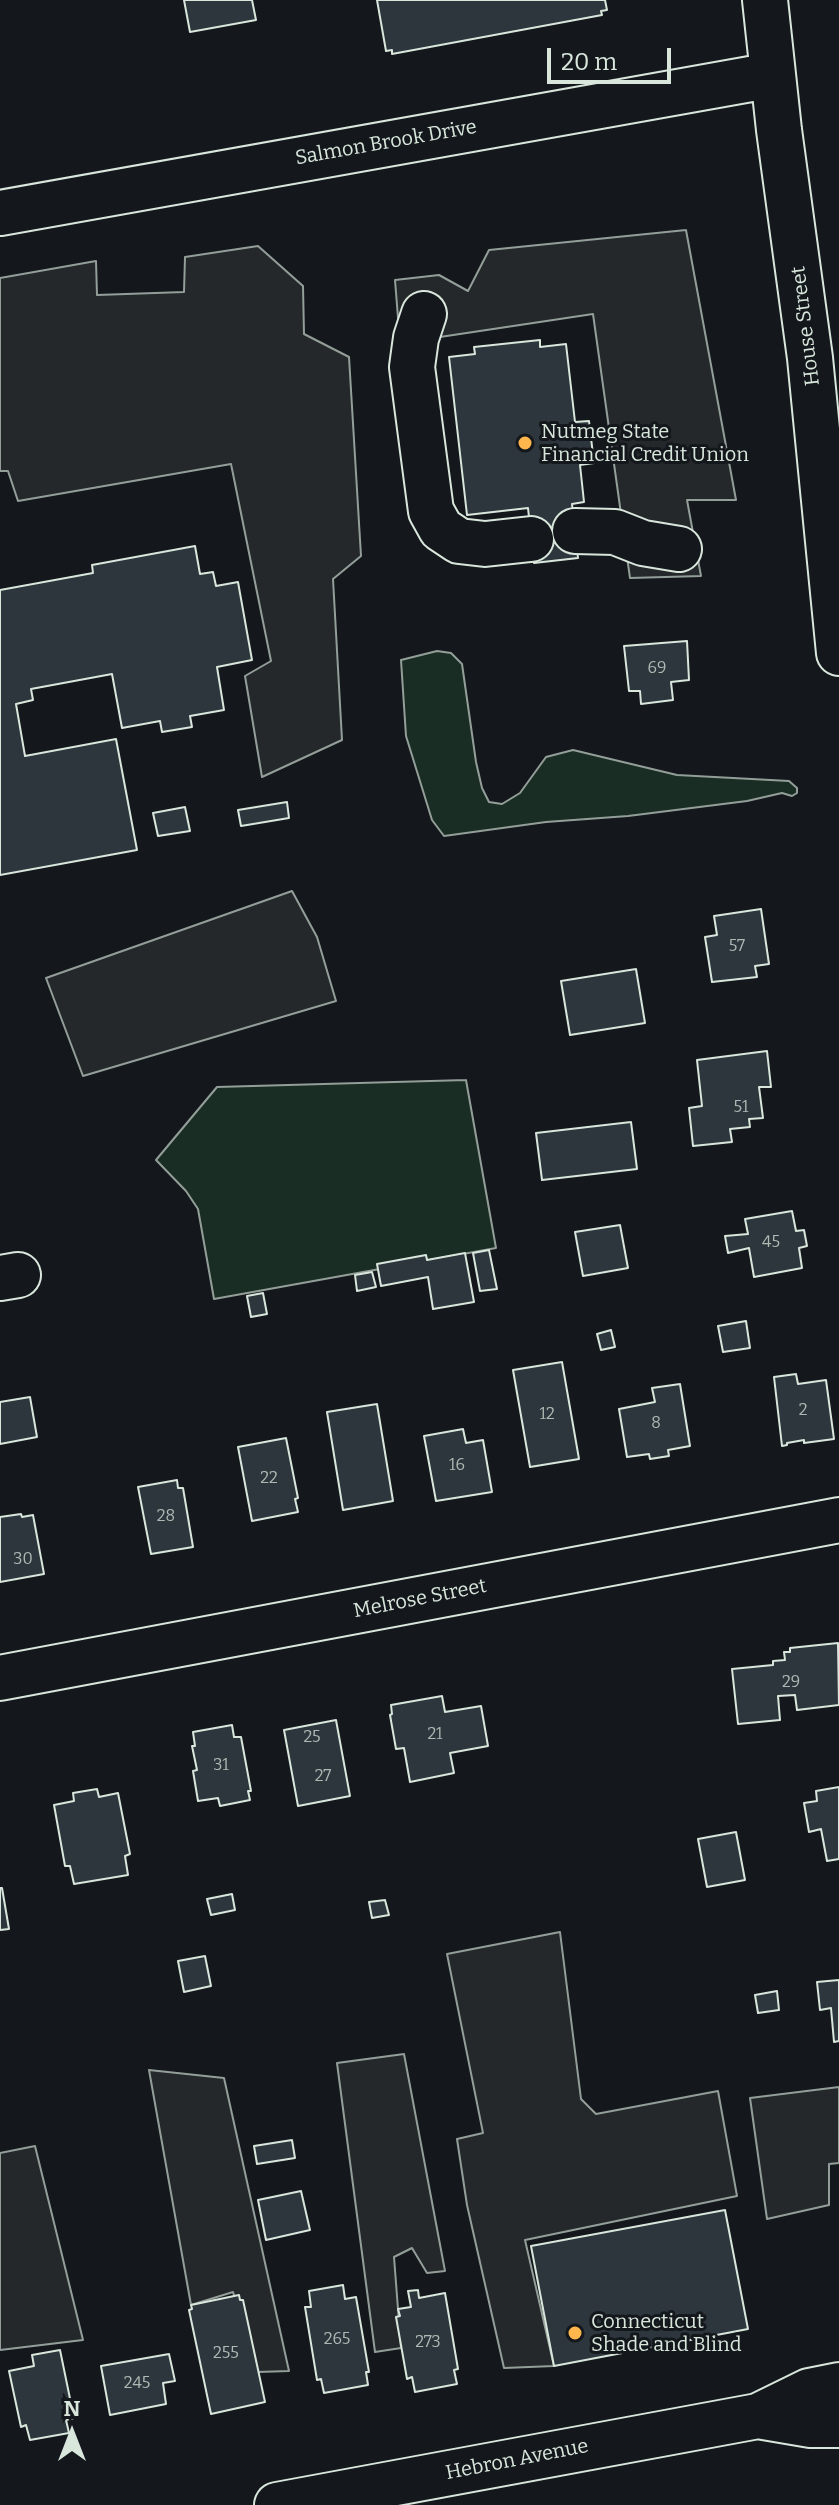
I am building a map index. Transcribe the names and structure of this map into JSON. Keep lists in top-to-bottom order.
{
  "streets": {
    "street": [
      "Salmon Brook Drive",
      "House Street",
      "Melrose Street",
      "Hebron Avenue"
    ]
  },
  "crossings": [
    ["Salmon Brook Drive", "House Street"]
  ],
  "places": ["Nutmeg State Financial Credit Union", "Connecticut Shade and Blind"],
  "house_numbers": [
    "69",
    "57",
    "51",
    "45",
    "2",
    "12",
    "8",
    "16",
    "22",
    "28",
    "30",
    "29",
    "21",
    "25",
    "31",
    "27",
    "265",
    "273",
    "255",
    "245"
  ],
  "scale_bar": "20 m",
  "north": "top"
}
